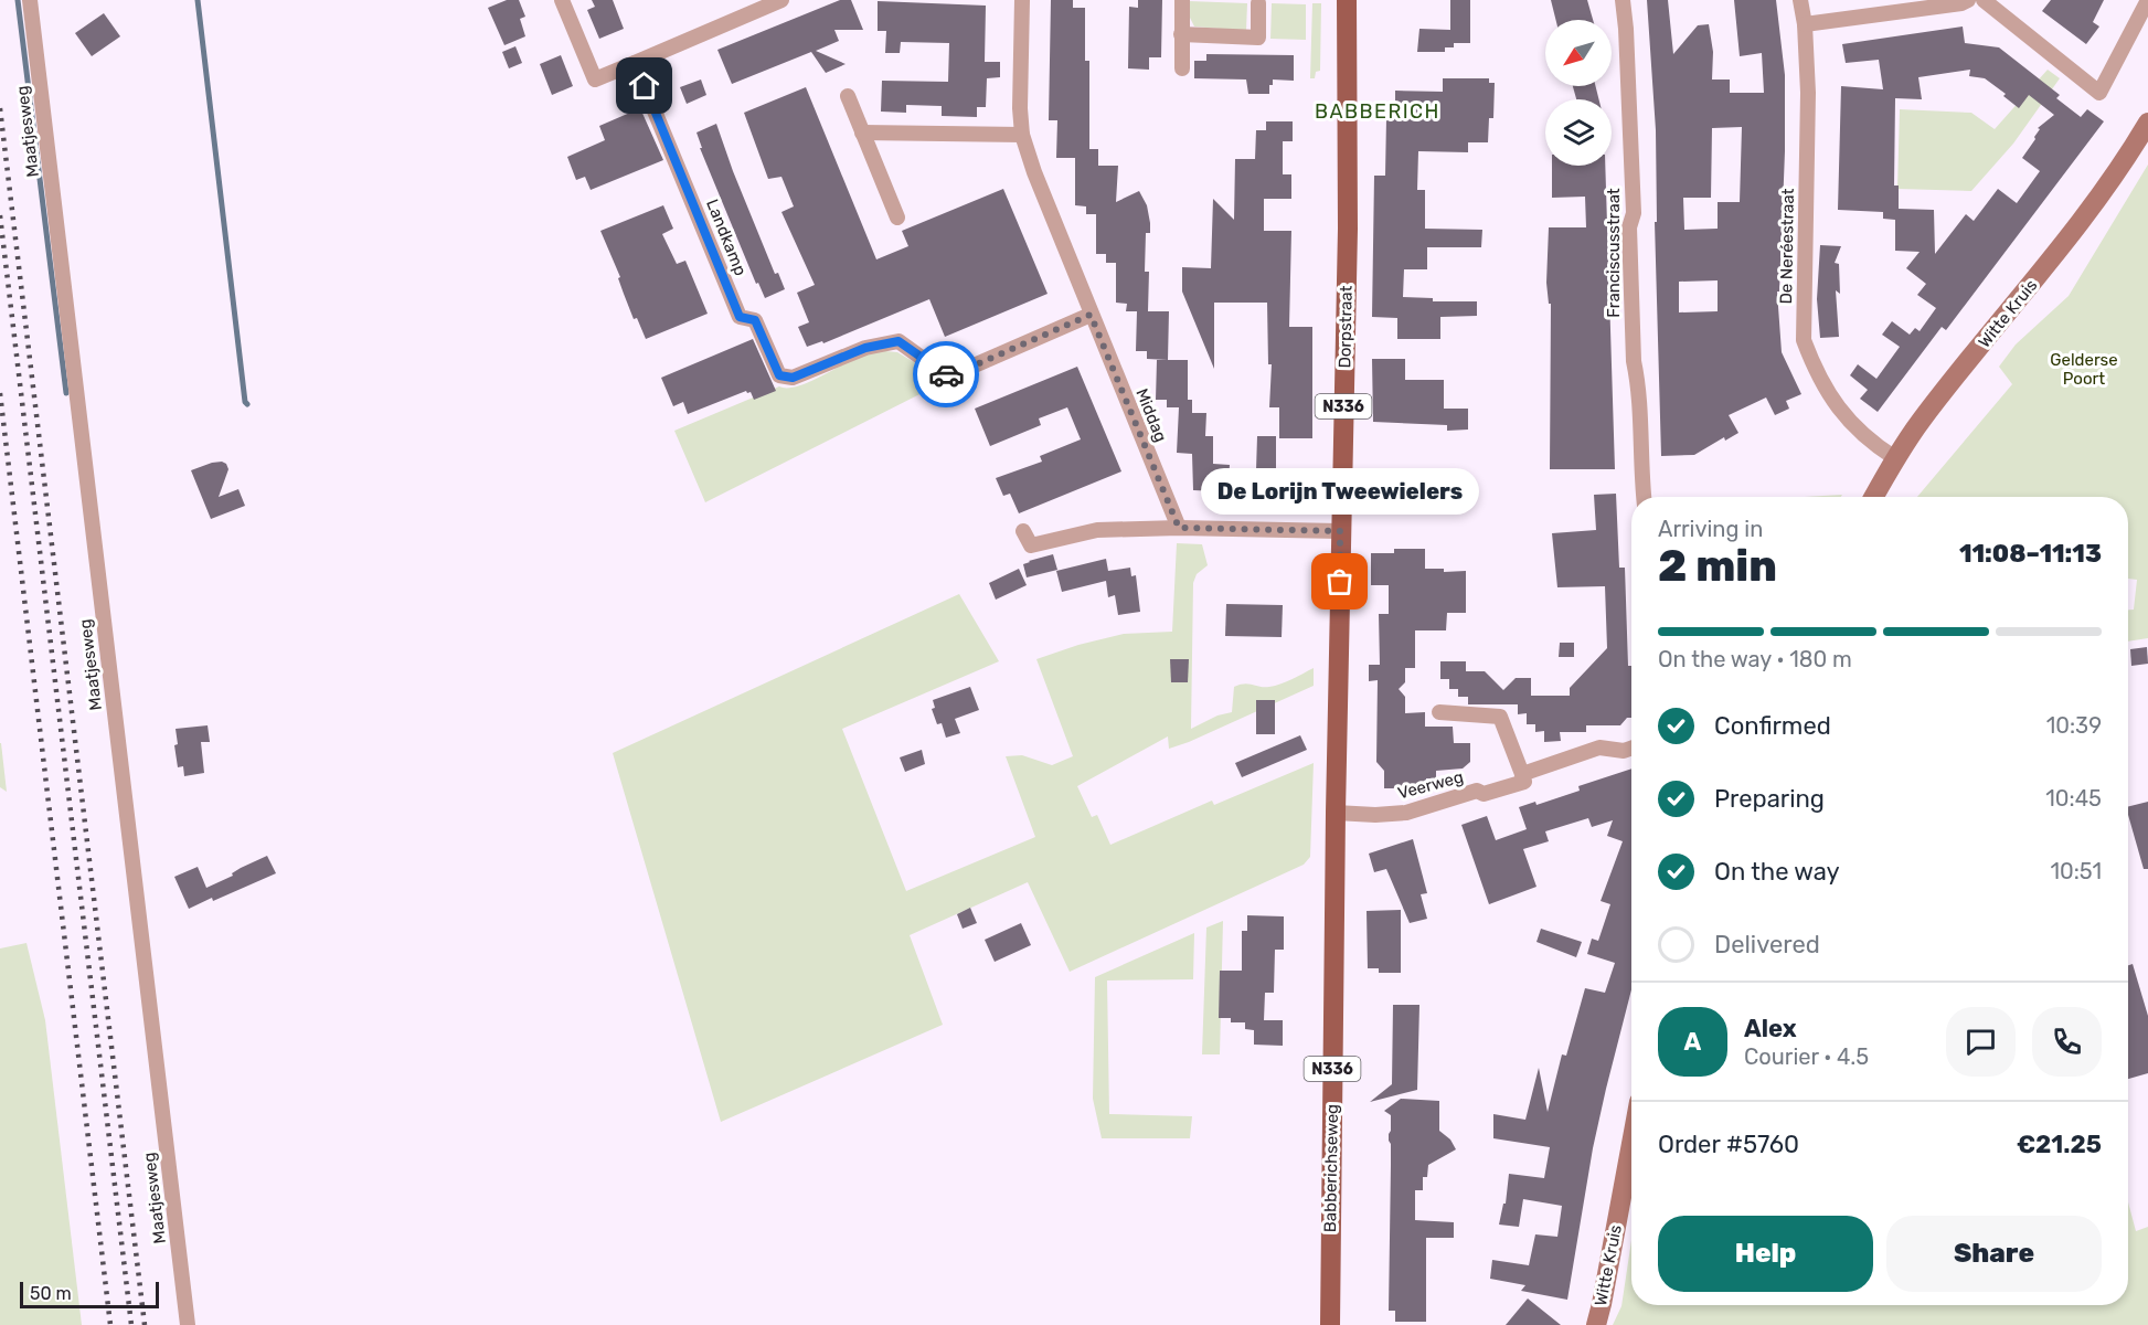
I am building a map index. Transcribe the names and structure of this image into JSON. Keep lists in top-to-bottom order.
{
  "streets": {
    "main road": [
      "Witte Kruis",
      "Dorpstraat",
      "N336",
      "Babberichseweg"
    ],
    "street": [
      "Maatjesweg",
      "Landkamp",
      "De Neréestraat",
      "Franciscusstraat",
      "Middag",
      "Veerweg"
    ]
  },
  "crossings": [
    ["Landkamp", "Middag"],
    ["De Neréestraat", "Witte Kruis"],
    ["Dorpstraat", "Veerweg"],
    ["Dorpstraat", "Babberichseweg"],
    ["Veerweg", "Babberichseweg"]
  ],
  "districts": ["BABBERICH"],
  "parks": ["Gelderse Poort"],
  "places": ["De Lorijn Tweewielers"],
  "scale_bar": "50 m",
  "north": "bottom left",
  "page": {
    "bubble": "De Lorijn Tweewielers",
    "heading": ["2 min", "Arriving in", "11:08–11:13"],
    "panel": [
      "Alex",
      "Courier · 4.5",
      "Order #5760",
      "€21.25"
    ],
    "bar": "On the way · 180 m",
    "list": [
      ["Confirmed", "10:39"],
      ["Preparing", "10:45"],
      ["On the way", "10:51"],
      "Delivered"
    ],
    "round": "A",
    "buttons": ["Help", "Share"],
    "scale": "50 m"
  }
}
